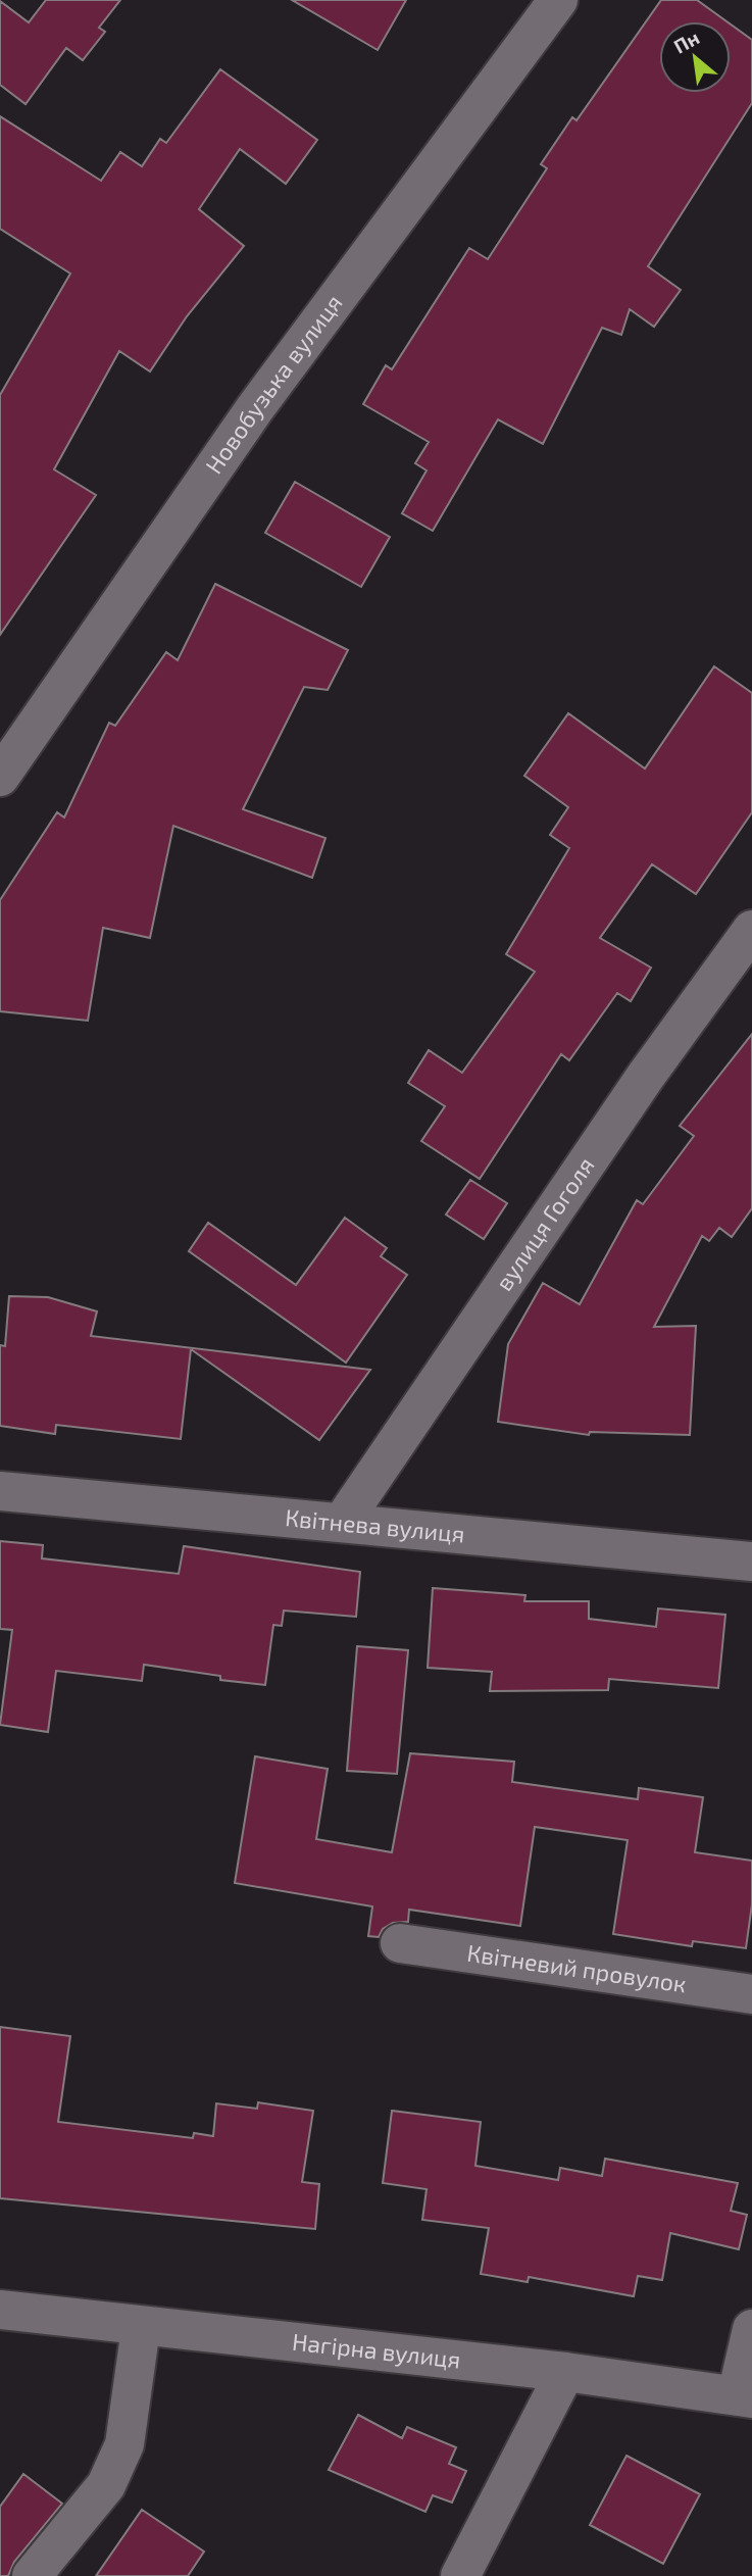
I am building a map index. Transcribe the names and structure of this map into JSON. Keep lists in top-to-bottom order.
{
  "streets": {
    "street": [
      "Новобузька вулиця",
      "вулиця Гоголя",
      "Квітнева вулиця",
      "Квітневий провулок",
      "Нагірна вулиця"
    ]
  },
  "crossings": [
    ["вулиця Гоголя", "Квітнева вулиця"]
  ],
  "north": "top left"
}
